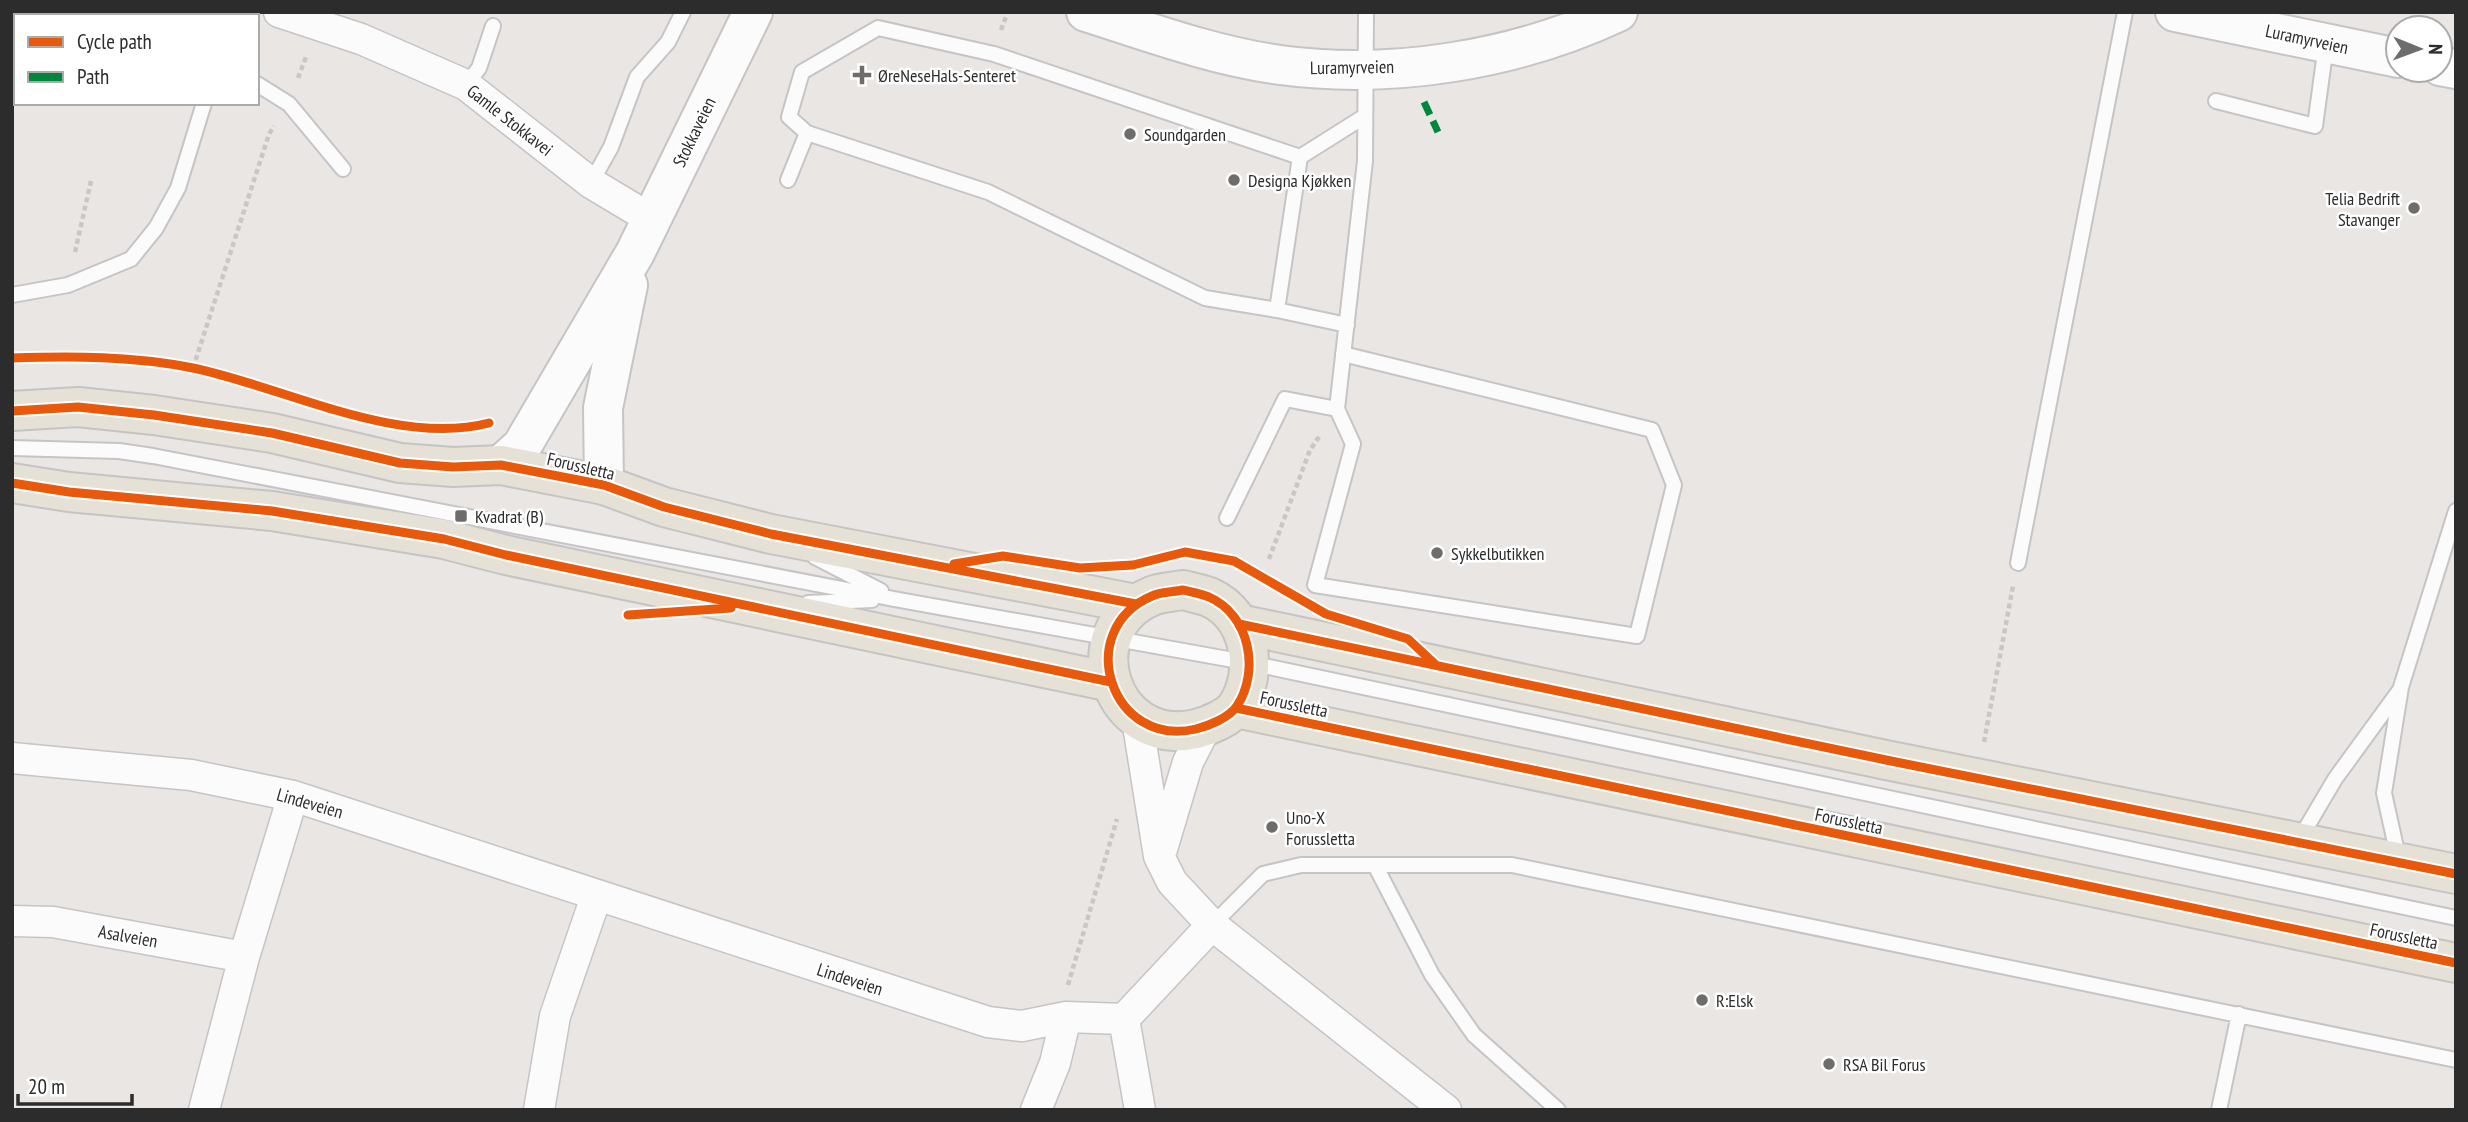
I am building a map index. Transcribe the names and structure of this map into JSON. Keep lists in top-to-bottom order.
{
  "streets": {
    "main road": ["Forussletta"],
    "street": [
      "Luramyrveien",
      "Gamle Stokkavei",
      "Stokkaveien",
      "Lindeveien",
      "Asalveien"
    ]
  },
  "crossings": [
    ["Gamle Stokkavei", "Stokkaveien"],
    ["Stokkaveien", "Forussletta"]
  ],
  "places": {
    "health": ["ØreNeseHals-Senteret"],
    "other": [
      "Soundgarden",
      "Designa Kjøkken",
      "Telia Bedrift Stavanger",
      "Sykkelbutikken",
      "Uno-X Forussletta",
      "R:Elsk",
      "RSA Bil Forus"
    ],
    "transit": ["Kvadrat (B)"]
  },
  "legend": ["Cycle path", "Path"],
  "scale_bar": "20 m",
  "north": "right"
}
